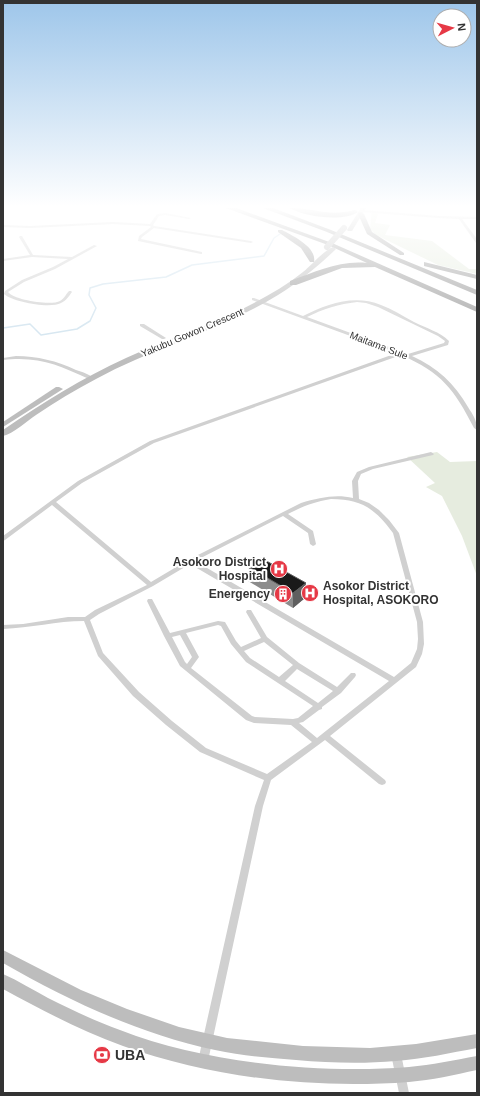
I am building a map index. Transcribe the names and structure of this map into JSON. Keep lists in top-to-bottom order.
{
  "streets": {
    "main road": ["Yakubu Gowon Crescent"],
    "street": ["Maitama Sule"]
  },
  "crossings": [
    ["Yakubu Gowon Crescent", "Maitama Sule"]
  ],
  "places": {
    "hospital": ["Asokoro District Hospital", "Asokor District Hospital, ASOKORO"],
    "building": ["Energency"],
    "bank": ["UBA"]
  },
  "north": "right"
}
